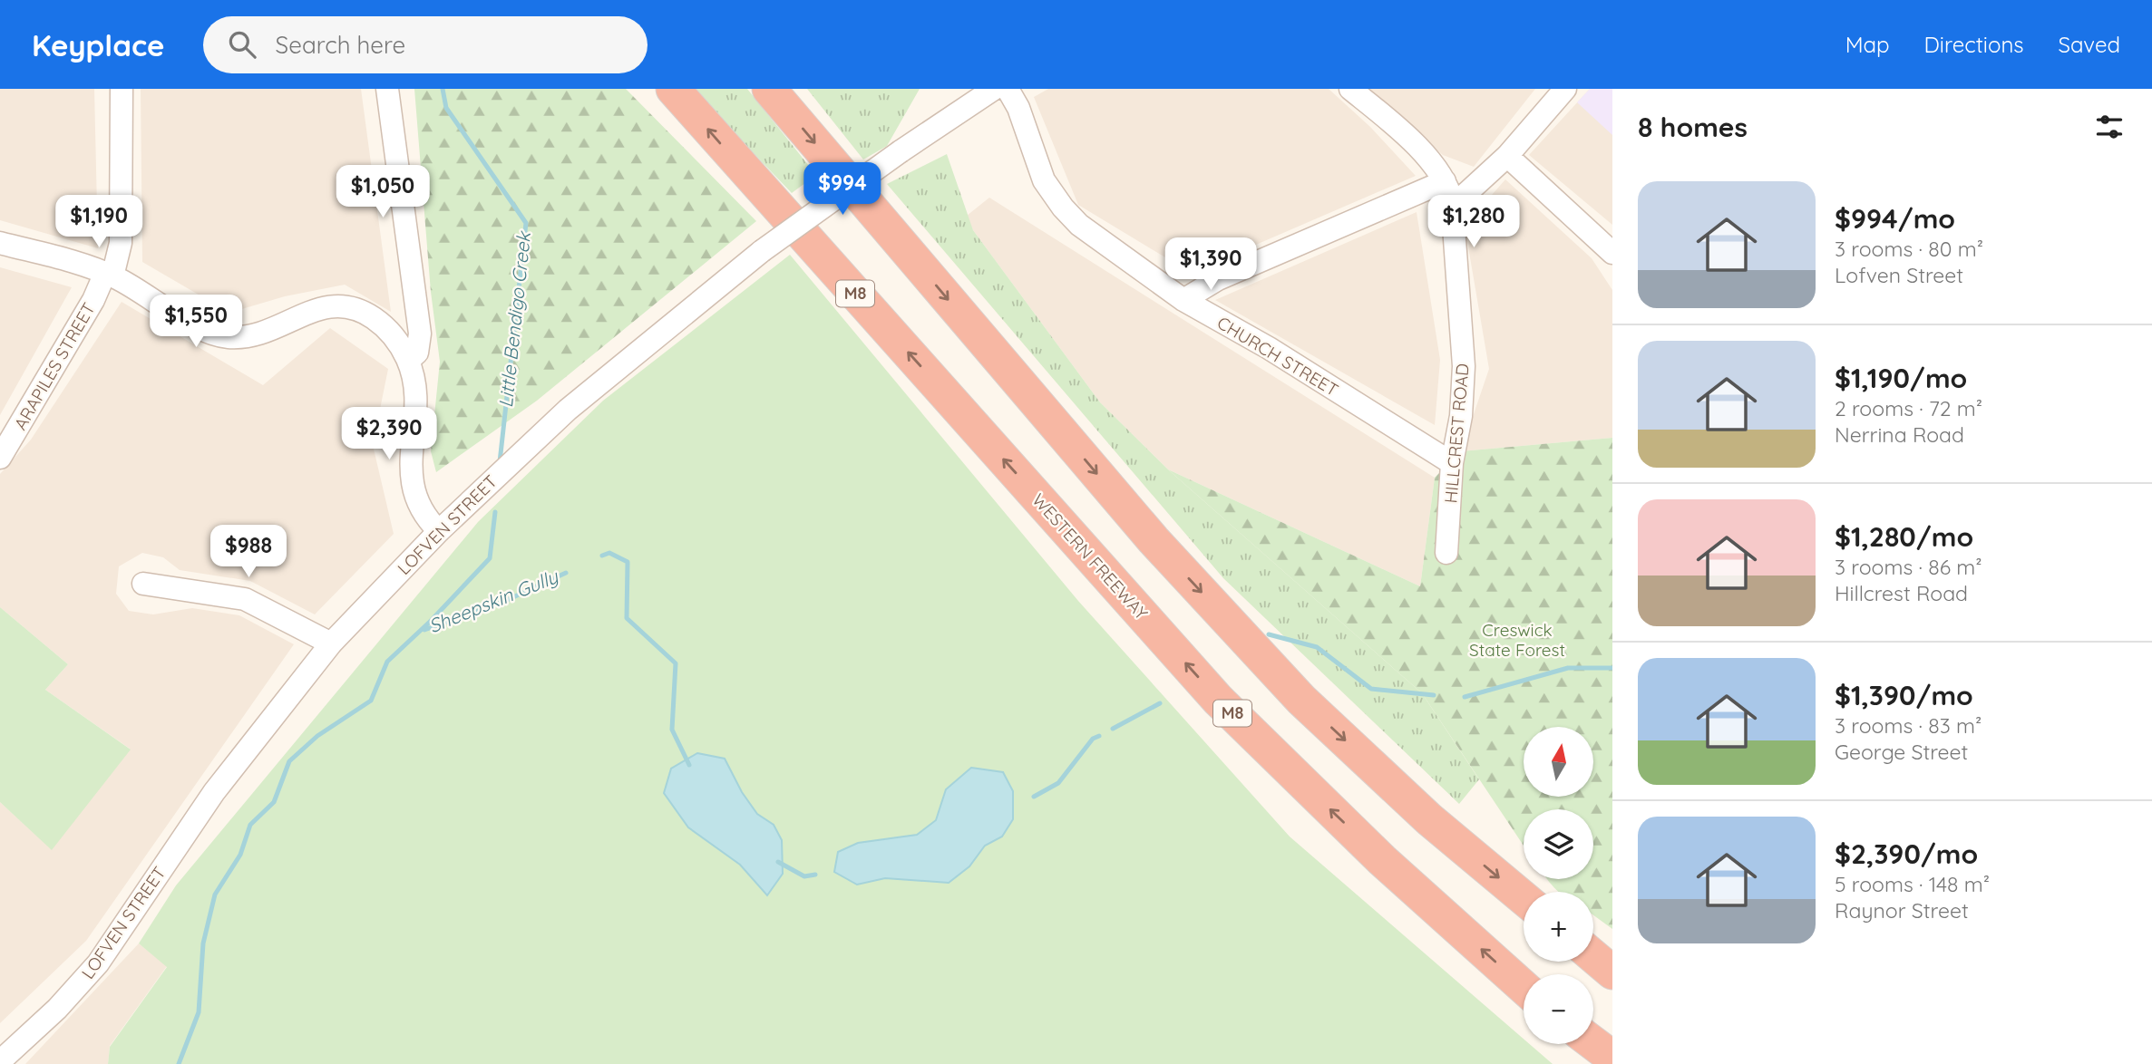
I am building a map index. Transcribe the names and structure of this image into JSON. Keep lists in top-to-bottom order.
{
  "streets": {
    "highway": ["M8", "WESTERN FREEWAY"],
    "street": [
      "CHURCH STREET",
      "ARAPILES STREET",
      "HILLCREST ROAD",
      "LOFVEN STREET"
    ]
  },
  "crossings": [
    ["CHURCH STREET", "HILLCREST ROAD"]
  ],
  "water": ["Little Bendigo Creek", "Sheepskin Gully"],
  "parks": ["Creswick State Forest"],
  "north": "top",
  "page": {
    "header": "Keyplace",
    "search": "Search here",
    "nav": ["Map", "Directions", "Saved"],
    "heading": "8 homes",
    "price": [
      "$994",
      "$1,050",
      "$1,190",
      "$1,280",
      "$1,390",
      "$1,550",
      "$2,390",
      "$988"
    ],
    "list": [
      {
        "name": "$994/mo",
        "note": "3 rooms · 80 m² · Lofven Street"
      },
      {
        "name": "$1,190/mo",
        "note": "2 rooms · 72 m² · Nerrina Road"
      },
      {
        "name": "$1,280/mo",
        "note": "3 rooms · 86 m² · Hillcrest Road"
      },
      {
        "name": "$1,390/mo",
        "note": "3 rooms · 83 m² · George Street"
      },
      {
        "name": "$2,390/mo",
        "note": "5 rooms · 148 m² · Raynor Street"
      }
    ],
    "map_buttons": ["+", "−"]
  }
}
